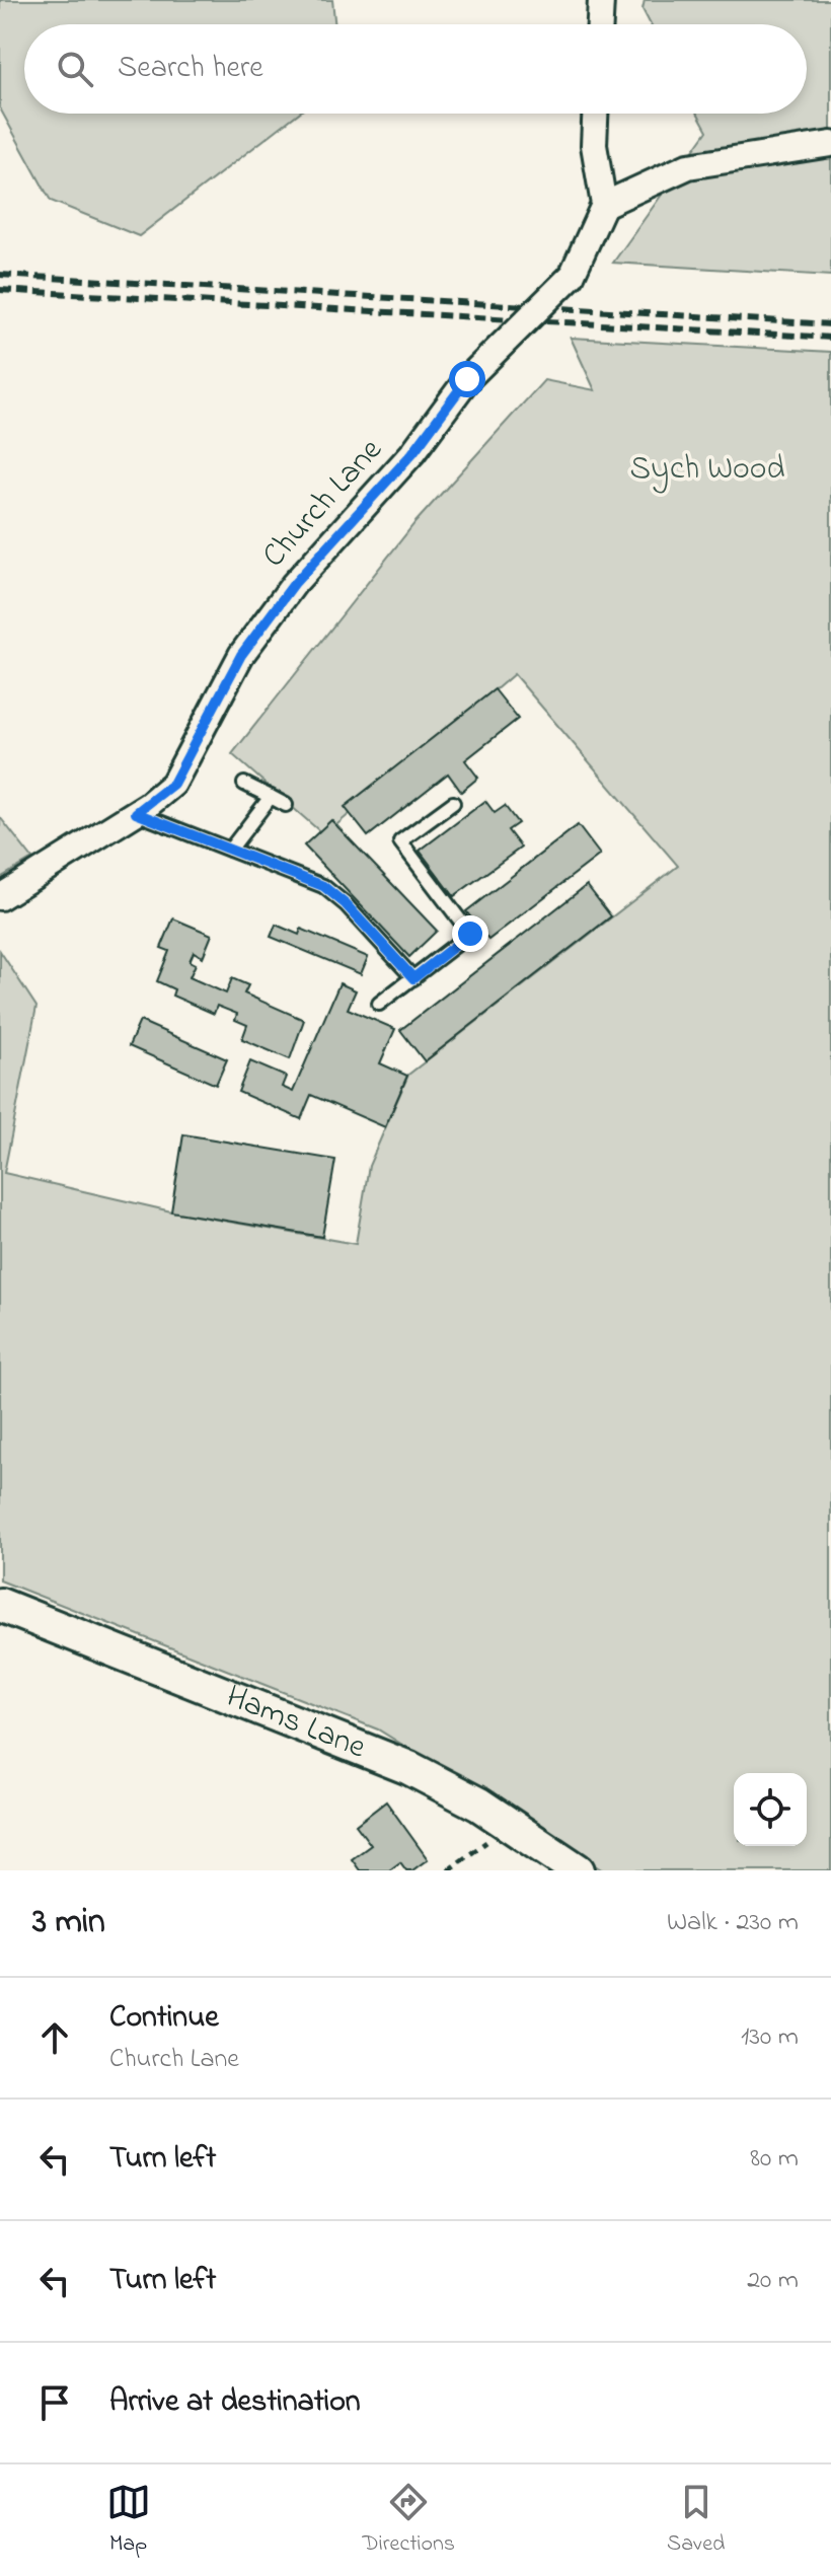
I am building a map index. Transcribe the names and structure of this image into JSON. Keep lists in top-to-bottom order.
{
  "streets": {
    "street": ["Church Lane", "Hams Lane"]
  },
  "parks": ["Sych Wood"],
  "page": {
    "search": "Search here",
    "heading": ["3 min", "Walk · 230 m"],
    "list": [
      ["Continue", "Church Lane", "130 m"],
      ["Turn left", "80 m"],
      ["Turn left", "20 m"],
      "Arrive at destination"
    ],
    "nav": ["Map", "Directions", "Saved"]
  }
}
